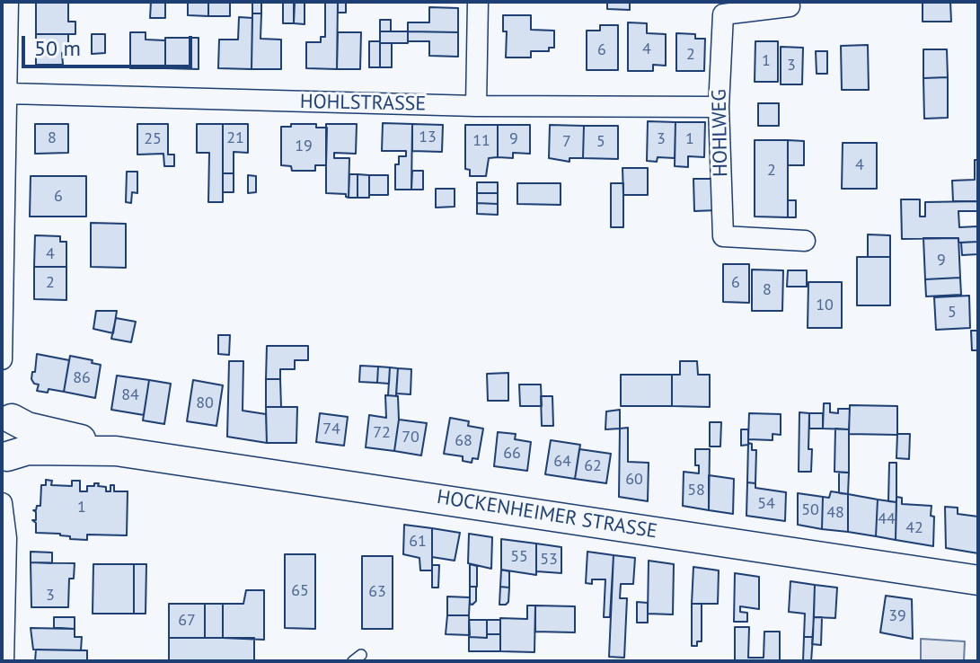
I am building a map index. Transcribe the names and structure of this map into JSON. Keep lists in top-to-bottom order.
{
  "streets": {
    "street": ["HOHLSTRASSE", "HOHLWEG", "HOCKENHEIMER STRASSE"]
  },
  "crossings": [
    ["HOHLSTRASSE", "HOHLWEG"]
  ],
  "house_numbers": [
    "4",
    "6",
    "2",
    "1",
    "3",
    "13",
    "8",
    "21",
    "25",
    "9",
    "3",
    "1",
    "11",
    "7",
    "5",
    "19",
    "4",
    "2",
    "6",
    "4",
    "9",
    "2",
    "6",
    "8",
    "10",
    "5",
    "86",
    "84",
    "80",
    "74",
    "72",
    "70",
    "68",
    "66",
    "64",
    "62",
    "60",
    "58",
    "54",
    "1",
    "50",
    "48",
    "44",
    "42",
    "61",
    "55",
    "53",
    "65",
    "63",
    "3",
    "39",
    "67"
  ],
  "scale_bar": "50 m"
}
